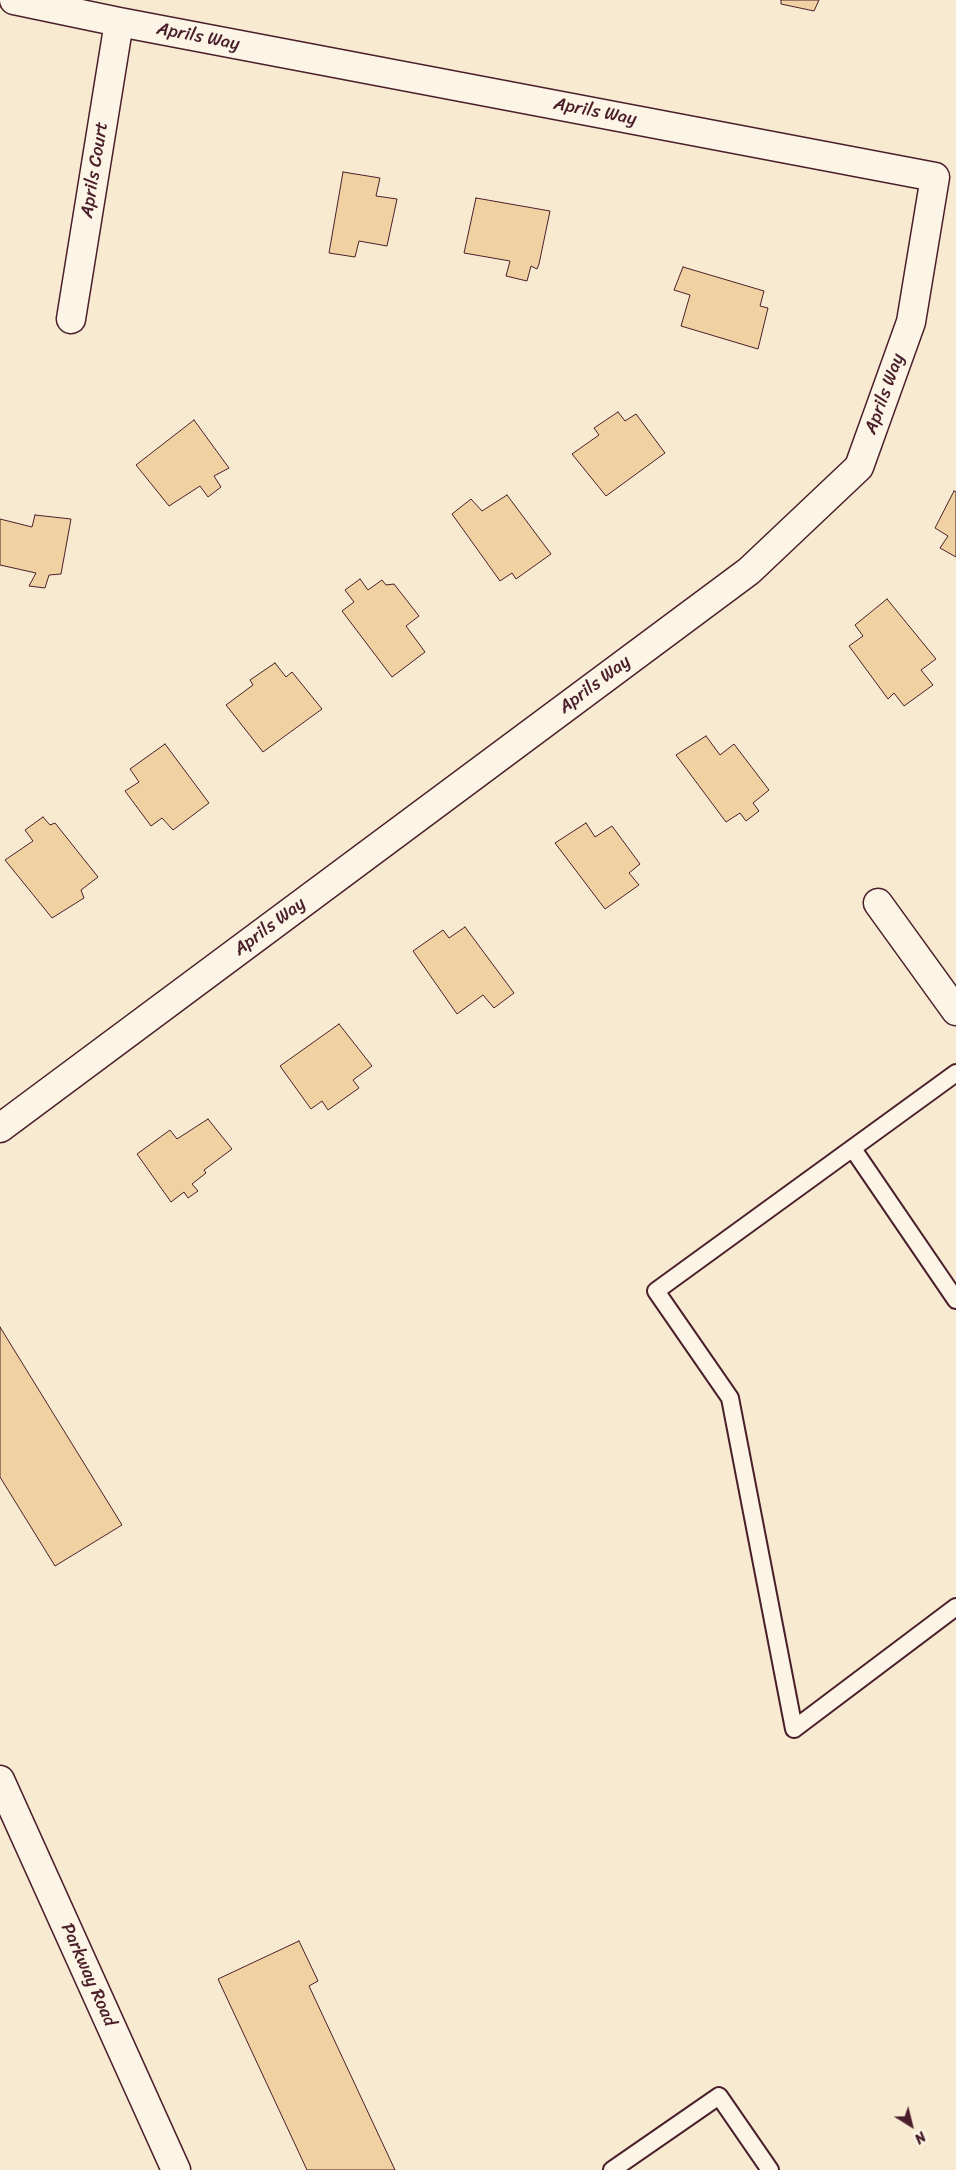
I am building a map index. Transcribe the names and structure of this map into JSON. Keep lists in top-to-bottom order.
{
  "streets": {
    "street": ["Aprils Way", "Aprils Court", "Parkway Road"]
  },
  "crossings": [
    ["Aprils Way", "Aprils Court"]
  ],
  "north": "bottom right"
}
